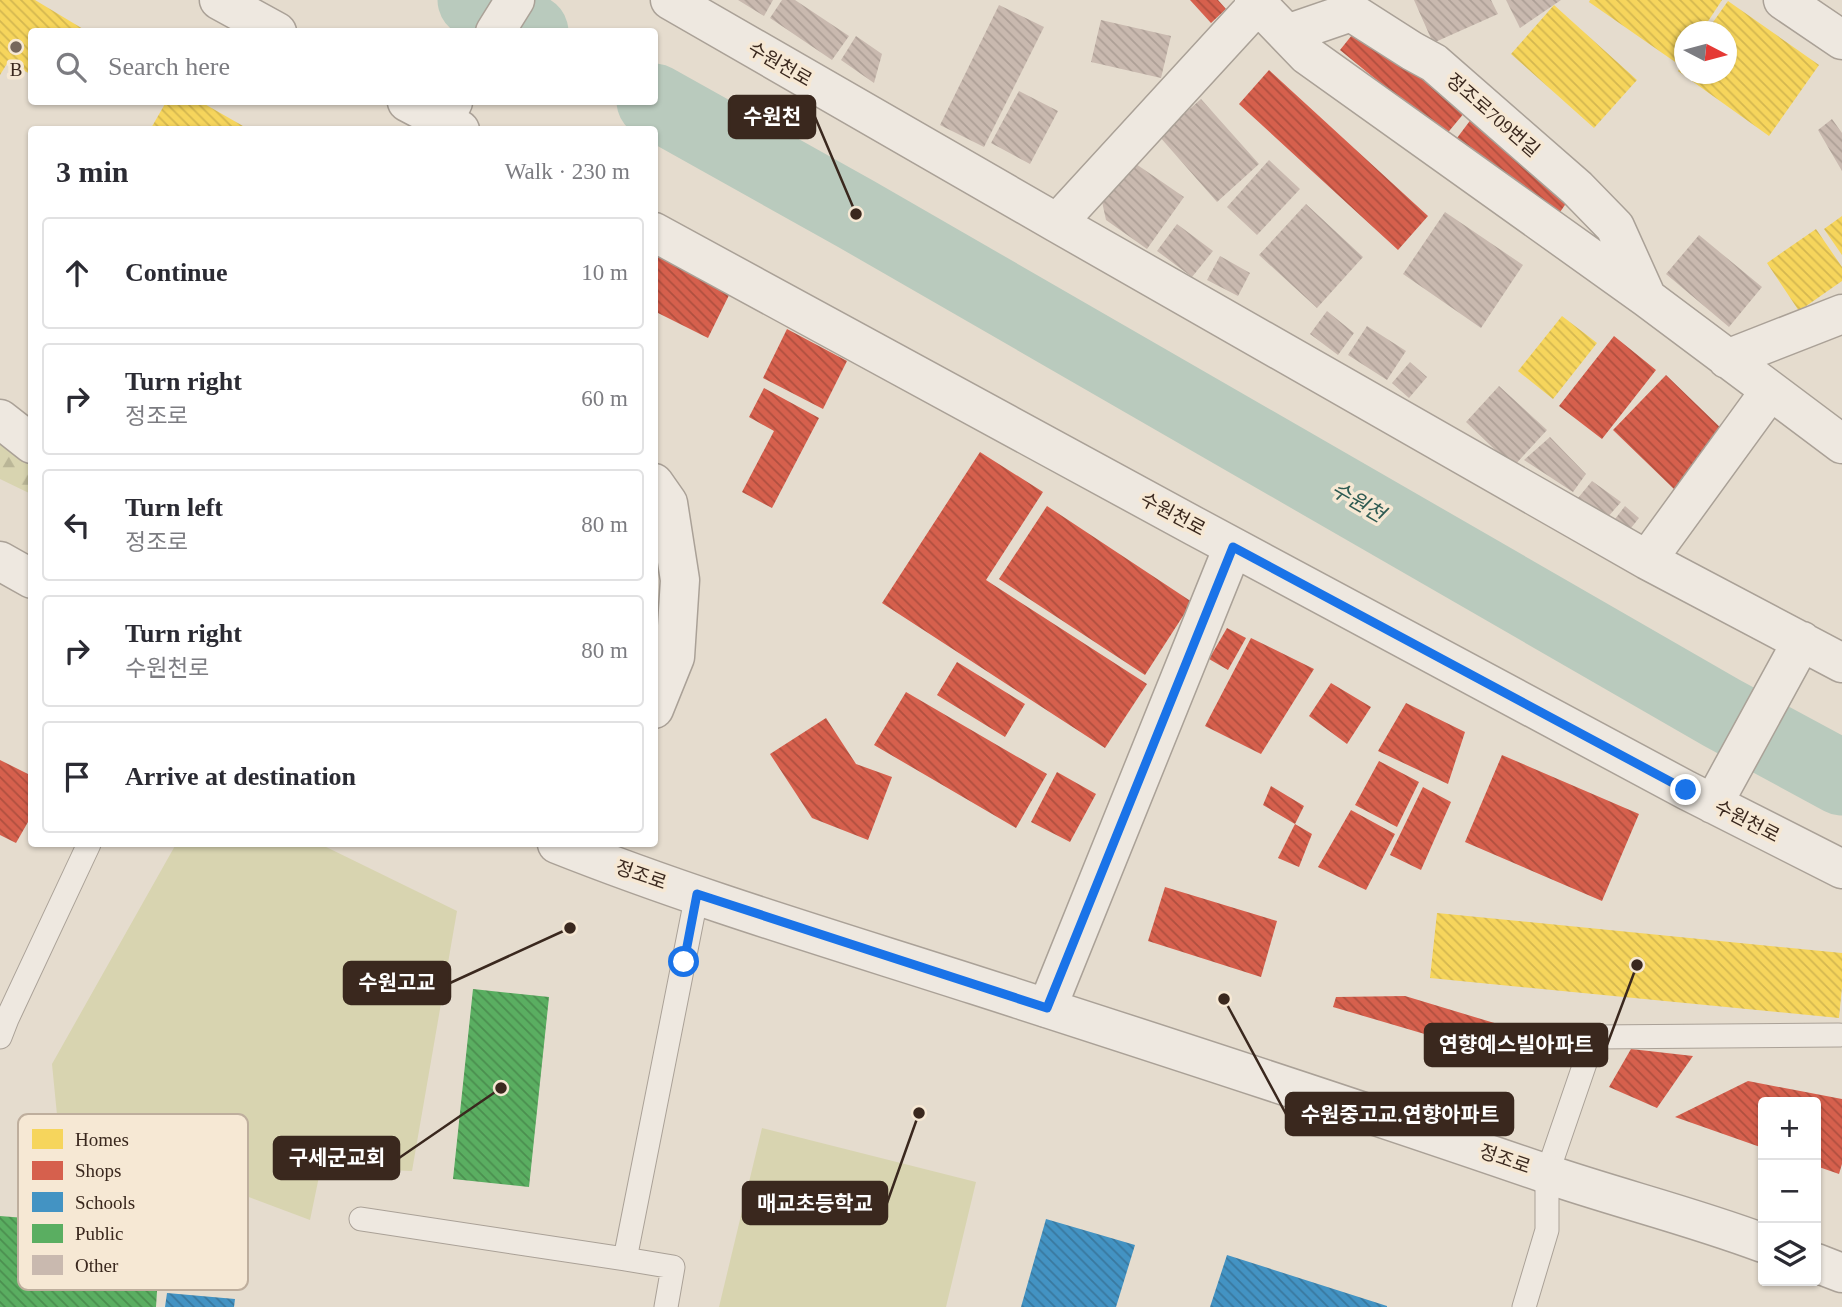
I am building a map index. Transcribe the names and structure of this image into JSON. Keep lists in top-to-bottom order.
{
  "streets": {
    "street": ["수원천로", "정조로709번길", "정조로"]
  },
  "crossings": [
    ["수원천로", "정조로709번길"]
  ],
  "water": ["수원천"],
  "places": [
    "B",
    "수원천",
    "수원고교",
    "연향예스빌아파트",
    "수원중고교.연향아파트",
    "구세군교회",
    "매교초등학교"
  ],
  "legend": [
    "Homes",
    "Shops",
    "Schools",
    "Public",
    "Other"
  ],
  "north": "right",
  "page": {
    "search": "Search here",
    "heading": ["3 min", "Walk · 230 m"],
    "list": [
      ["Continue", "10 m"],
      ["Turn right", "정조로", "60 m"],
      ["Turn left", "정조로", "80 m"],
      ["Turn right", "수원천로", "80 m"],
      "Arrive at destination"
    ],
    "map_buttons": ["+", "−"]
  }
}
